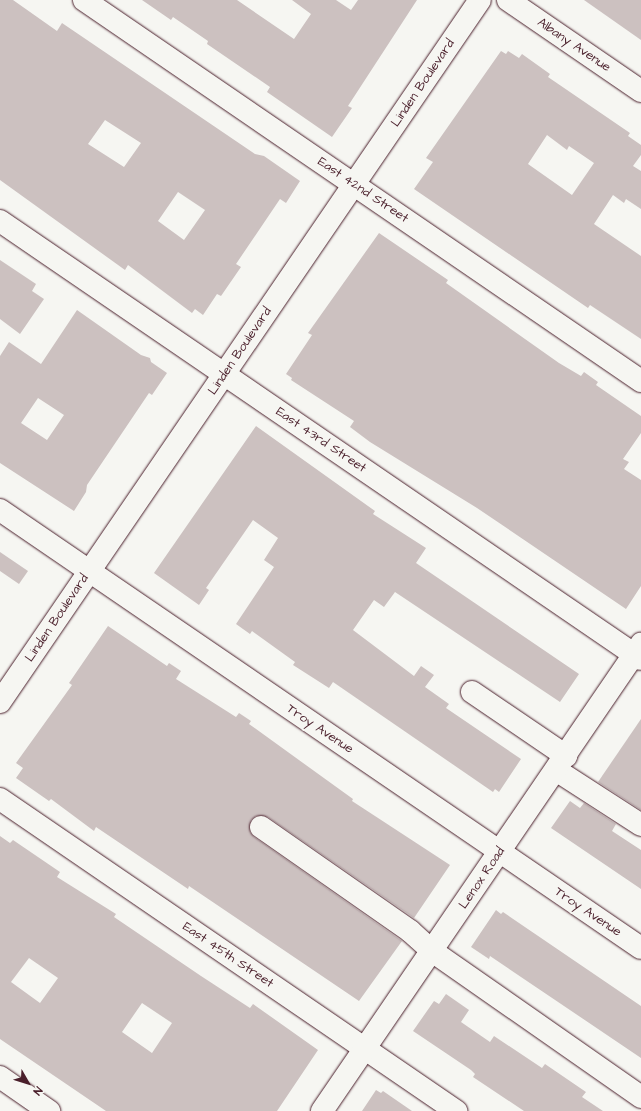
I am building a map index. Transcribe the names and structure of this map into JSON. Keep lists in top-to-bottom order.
{
  "streets": {
    "main road": [
      "Albany Avenue",
      "Linden Boulevard",
      "East 42nd Street",
      "East 43rd Street",
      "Troy Avenue",
      "Lenox Road",
      "East 45th Street"
    ]
  },
  "crossings": [
    ["Linden Boulevard", "East 42nd Street"],
    ["Linden Boulevard", "East 43rd Street"],
    ["Linden Boulevard", "Troy Avenue"],
    ["East 43rd Street", "Lenox Road"],
    ["Troy Avenue", "Lenox Road"],
    ["Lenox Road", "East 45th Street"]
  ],
  "north": "bottom right"
}
